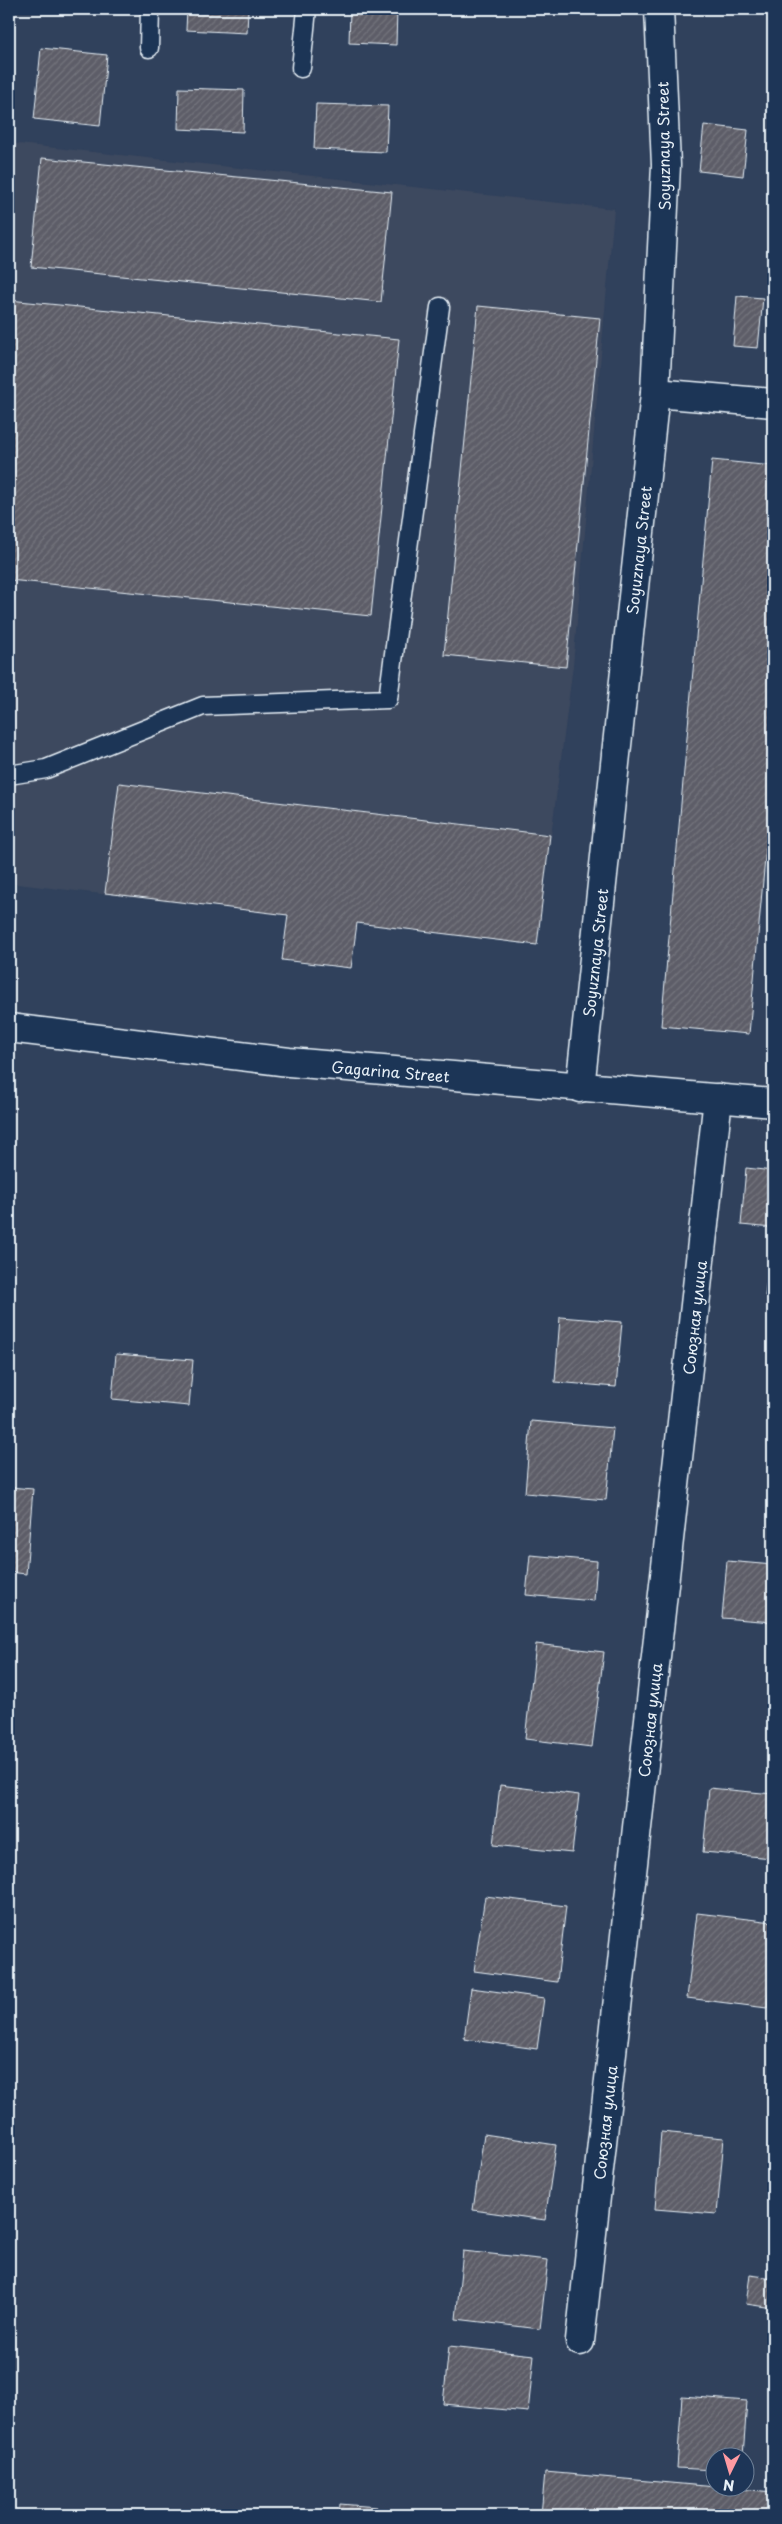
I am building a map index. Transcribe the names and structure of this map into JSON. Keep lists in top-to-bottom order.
{
  "streets": {
    "street": ["Soyuznaya Street", "Gagarina Street", "Союзная улица"]
  },
  "crossings": [
    ["Soyuznaya Street", "Gagarina Street"],
    ["Gagarina Street", "Союзная улица"]
  ],
  "north": "bottom"
}
